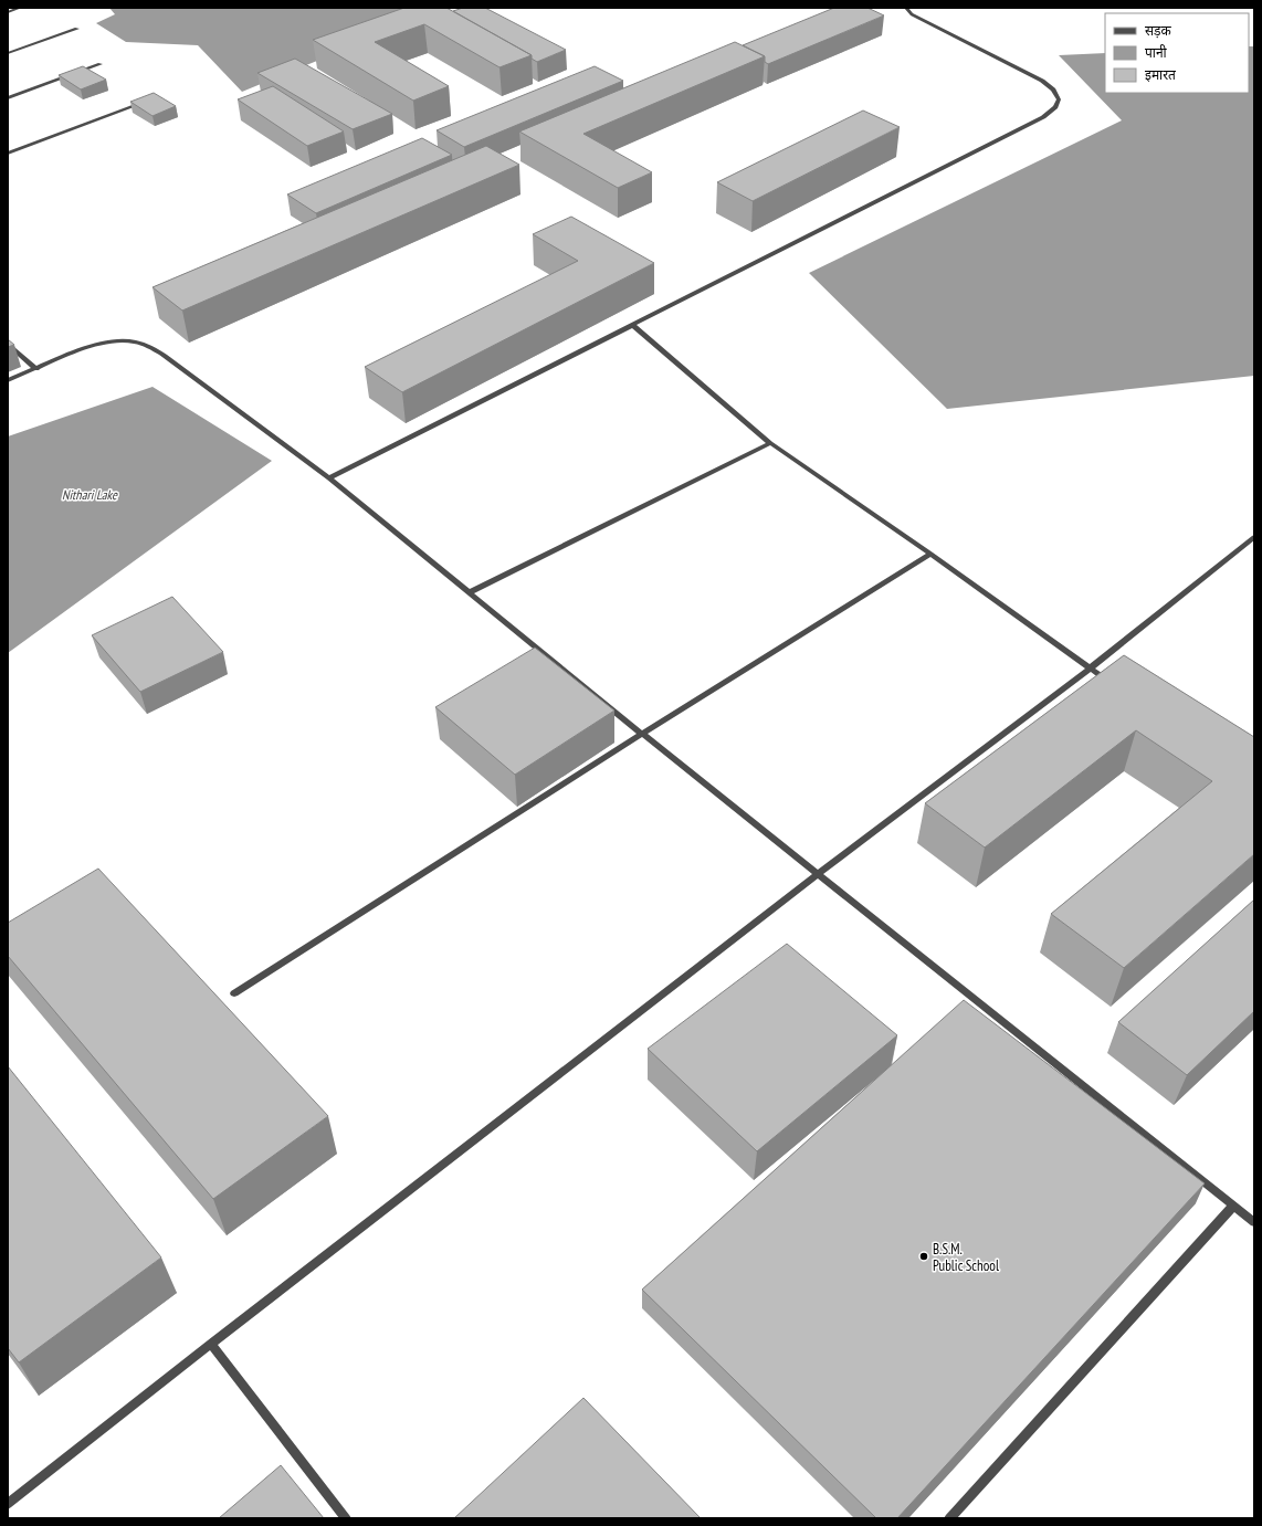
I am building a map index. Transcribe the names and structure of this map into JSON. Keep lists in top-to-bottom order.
{
  "water": ["Nithari Lake"],
  "places": ["B.S.M. Public School"],
  "legend": ["सड़क", "पानी", "इमारत"]
}
